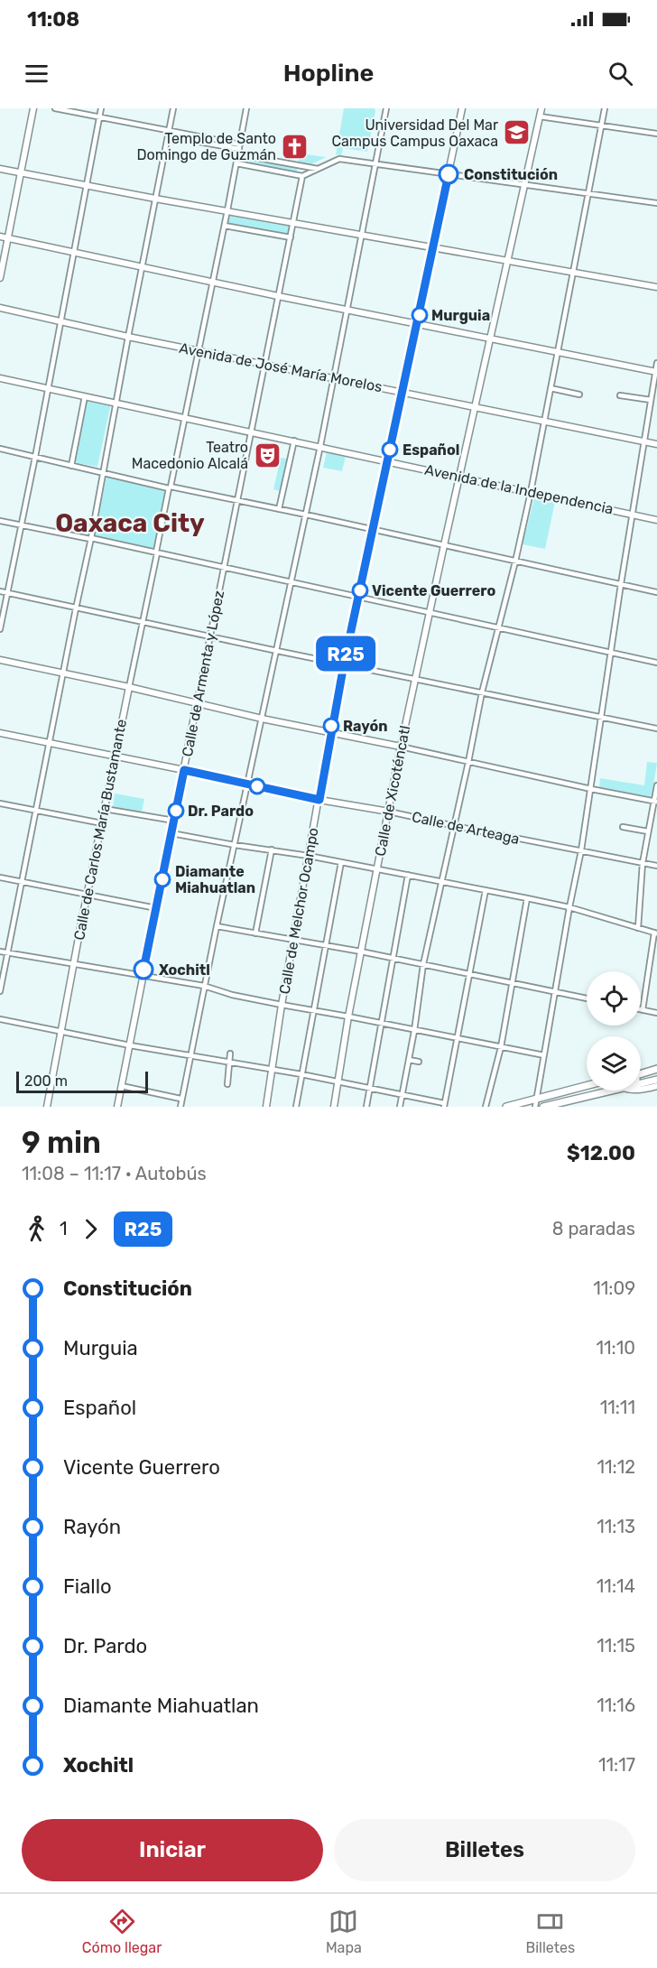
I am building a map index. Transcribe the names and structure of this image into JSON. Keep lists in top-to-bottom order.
{
  "streets": {
    "street": [
      "Avenida de José María Morelos",
      "Avenida de la Independencia",
      "Calle de Armenta y López",
      "Calle de Xicoténcatl",
      "Calle de Arteaga",
      "Calle de Carlos María Bustamante",
      "Calle de Melchor Ocampo"
    ]
  },
  "crossings": [
    ["Avenida de José María Morelos", "Calle de Armenta y López"],
    ["Avenida de José María Morelos", "Calle de Xicoténcatl"],
    ["Avenida de José María Morelos", "Calle de Carlos María Bustamante"],
    ["Avenida de José María Morelos", "Calle de Melchor Ocampo"],
    ["Avenida de la Independencia", "Calle de Armenta y López"],
    ["Avenida de la Independencia", "Calle de Xicoténcatl"],
    ["Avenida de la Independencia", "Calle de Carlos María Bustamante"],
    ["Avenida de la Independencia", "Calle de Melchor Ocampo"],
    ["Calle de Armenta y López", "Calle de Arteaga"],
    ["Calle de Xicoténcatl", "Calle de Arteaga"],
    ["Calle de Arteaga", "Calle de Carlos María Bustamante"],
    ["Calle de Arteaga", "Calle de Melchor Ocampo"]
  ],
  "districts": ["Oaxaca City"],
  "places": {
    "school or university": ["Universidad Del Mar Campus Campus Oaxaca"],
    "church": ["Templo de Santo Domingo de Guzmán"],
    "other": [
      "Constitución",
      "Murguia",
      "Español",
      "Vicente Guerrero",
      "Rayón",
      "Dr. Pardo",
      "Diamante Miahuatlan",
      "Xochitl"
    ],
    "theatre": ["Teatro Macedonio Alcalá"]
  },
  "lines": ["bus line R25"],
  "scale_bar": "200 m",
  "page": {
    "status": "11:08",
    "header": "Hopline",
    "on_map": "R25",
    "scale": "200 m",
    "heading": ["9 min", "11:08 – 11:17 · Autobús", "$12.00"],
    "legs": ["1", "R25", "8 paradas"],
    "list": [
      {
        "name": "Constitución",
        "value": "11:09"
      },
      {
        "name": "Murguia",
        "value": "11:10"
      },
      {
        "name": "Español",
        "value": "11:11"
      },
      {
        "name": "Vicente Guerrero",
        "value": "11:12"
      },
      {
        "name": "Rayón",
        "value": "11:13"
      },
      {
        "name": "Fiallo",
        "value": "11:14"
      },
      {
        "name": "Dr. Pardo",
        "value": "11:15"
      },
      {
        "name": "Diamante Miahuatlan",
        "value": "11:16"
      },
      {
        "name": "Xochitl",
        "value": "11:17"
      }
    ],
    "buttons": ["Iniciar", "Billetes"],
    "tabs": ["Cómo llegar", "Mapa", "Billetes"]
  }
}
